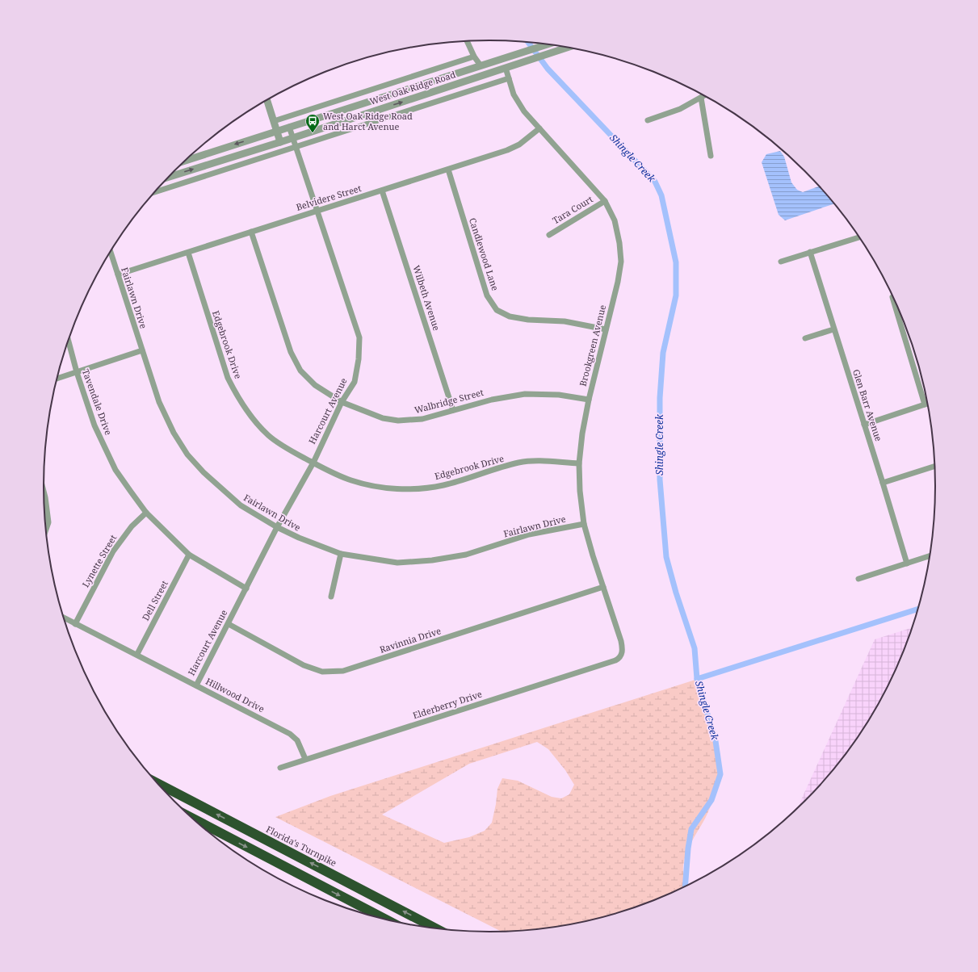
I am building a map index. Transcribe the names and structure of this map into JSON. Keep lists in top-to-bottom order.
{
  "streets": {
    "highway": ["Florida's Turnpike"],
    "street": [
      "West Oak Ridge Road",
      "Belvidere Street",
      "Tara Court",
      "Candlewood Lane",
      "Fairlawn Drive",
      "Wilbeth Avenue",
      "Edgebrook Drive",
      "Brookgreen Avenue",
      "Walbridge Street",
      "Tavendale Drive",
      "Glen Barr Avenue",
      "Harcourt Avenue",
      "Lynette Street",
      "Dell Street",
      "Ravinnia Drive",
      "Hillwood Drive",
      "Elderberry Drive"
    ]
  },
  "crossings": [
    ["West Oak Ridge Road", "Brookgreen Avenue"],
    ["West Oak Ridge Road", "Harcourt Avenue"],
    ["Belvidere Street", "Candlewood Lane"],
    ["Belvidere Street", "Fairlawn Drive"],
    ["Belvidere Street", "Wilbeth Avenue"],
    ["Belvidere Street", "Edgebrook Drive"],
    ["Belvidere Street", "Brookgreen Avenue"],
    ["Belvidere Street", "Walbridge Street"],
    ["Belvidere Street", "Harcourt Avenue"],
    ["Tara Court", "Brookgreen Avenue"],
    ["Candlewood Lane", "Brookgreen Avenue"],
    ["Fairlawn Drive", "Brookgreen Avenue"],
    ["Fairlawn Drive", "Harcourt Avenue"],
    ["Wilbeth Avenue", "Walbridge Street"],
    ["Edgebrook Drive", "Brookgreen Avenue"],
    ["Edgebrook Drive", "Harcourt Avenue"],
    ["Brookgreen Avenue", "Walbridge Street"],
    ["Brookgreen Avenue", "Ravinnia Drive"],
    ["Brookgreen Avenue", "Elderberry Drive"],
    ["Walbridge Street", "Harcourt Avenue"],
    ["Tavendale Drive", "Harcourt Avenue"],
    ["Tavendale Drive", "Lynette Street"],
    ["Tavendale Drive", "Dell Street"],
    ["Harcourt Avenue", "Ravinnia Drive"],
    ["Harcourt Avenue", "Hillwood Drive"],
    ["Lynette Street", "Hillwood Drive"],
    ["Dell Street", "Hillwood Drive"],
    ["Hillwood Drive", "Elderberry Drive"]
  ],
  "water": ["Shingle Creek"],
  "places": {
    "bus stop": ["West Oak Ridge Road and Harct Avenue"]
  }
}
